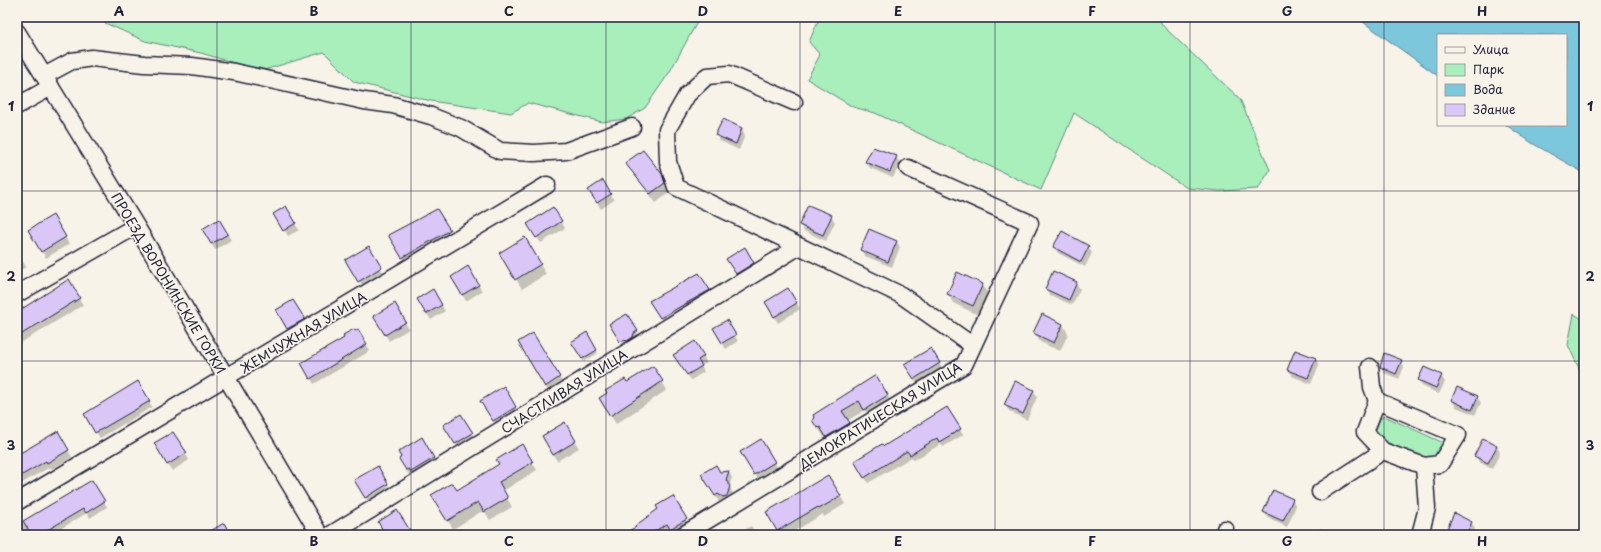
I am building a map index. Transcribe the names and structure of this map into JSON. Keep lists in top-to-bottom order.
{
  "streets": {
    "street": [
      "ПРОЕЗД ВОРОНИНСКИЕ ГОРКИ",
      "ЖЕМЧУЖНАЯ УЛИЦА",
      "СЧАСТЛИВАЯ УЛИЦА",
      "ДЕМОКРАТИЧЕСКАЯ УЛИЦА"
    ]
  },
  "crossings": [
    ["ПРОЕЗД ВОРОНИНСКИЕ ГОРКИ", "ЖЕМЧУЖНАЯ УЛИЦА"]
  ],
  "legend": [
    "Улица",
    "Парк",
    "Вода",
    "Здание"
  ],
  "grid": {
    "columns": [
      "A",
      "B",
      "C",
      "D",
      "E",
      "F",
      "G",
      "H"
    ],
    "rows": ["1", "2", "3"]
  }
}
